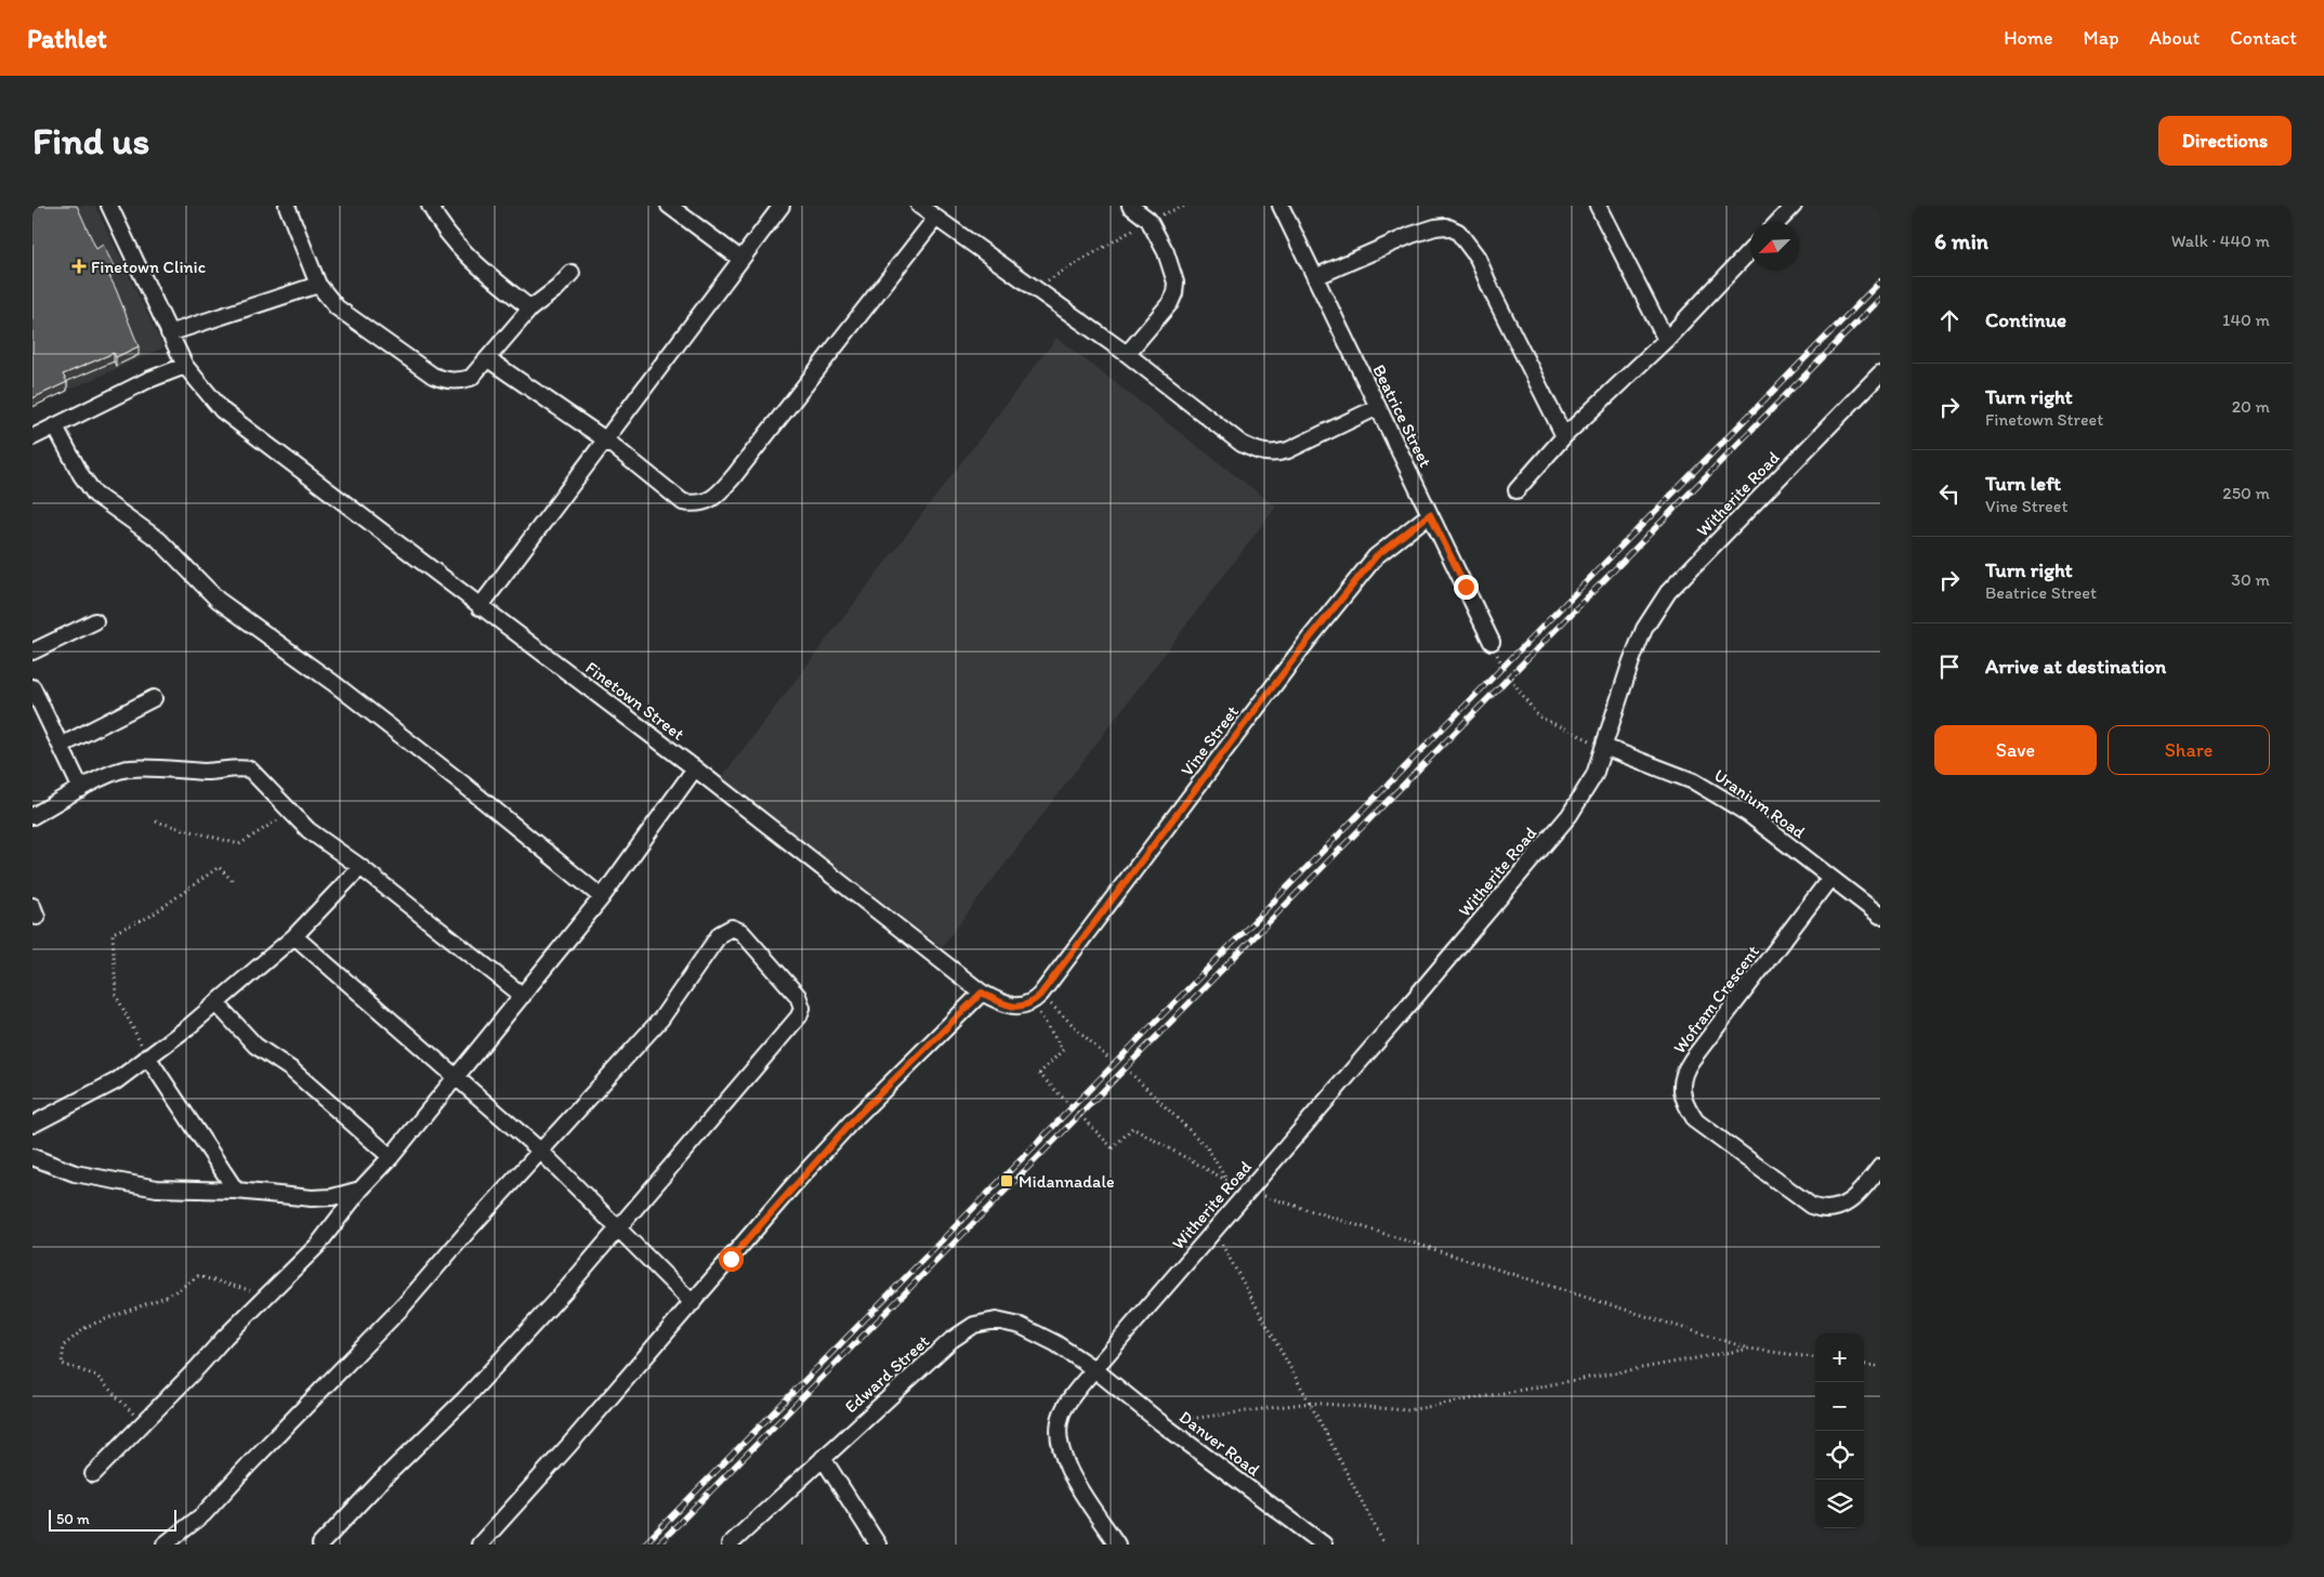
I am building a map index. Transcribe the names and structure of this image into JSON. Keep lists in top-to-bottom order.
{
  "streets": {
    "street": [
      "Beatrice Street",
      "Witherite Road",
      "Finetown Street",
      "Vine Street",
      "Uranium Road",
      "Wofram Crescent",
      "Edward Street",
      "Danver Road"
    ]
  },
  "crossings": [
    ["Beatrice Street", "Vine Street"],
    ["Witherite Road", "Uranium Road"],
    ["Witherite Road", "Edward Street"],
    ["Witherite Road", "Danver Road"],
    ["Finetown Street", "Vine Street"],
    ["Uranium Road", "Wofram Crescent"],
    ["Edward Street", "Danver Road"]
  ],
  "places": {
    "health": ["Finetown Clinic"],
    "transit": ["Midannadale"]
  },
  "scale_bar": "50 m",
  "north": "bottom left",
  "page": {
    "header": "Pathlet",
    "nav": [
      "Home",
      "Map",
      "About",
      "Contact"
    ],
    "buttons": [
      "Directions",
      ["Save", "Share"]
    ],
    "title": "Find us",
    "heading": ["6 min", "Walk · 440 m"],
    "list": [
      ["Continue", "140 m"],
      ["Turn right", "Finetown Street", "20 m"],
      ["Turn left", "Vine Street", "250 m"],
      ["Turn right", "Beatrice Street", "30 m"],
      "Arrive at destination"
    ],
    "map_buttons": ["+", "−"],
    "scale": "50 m"
  }
}
